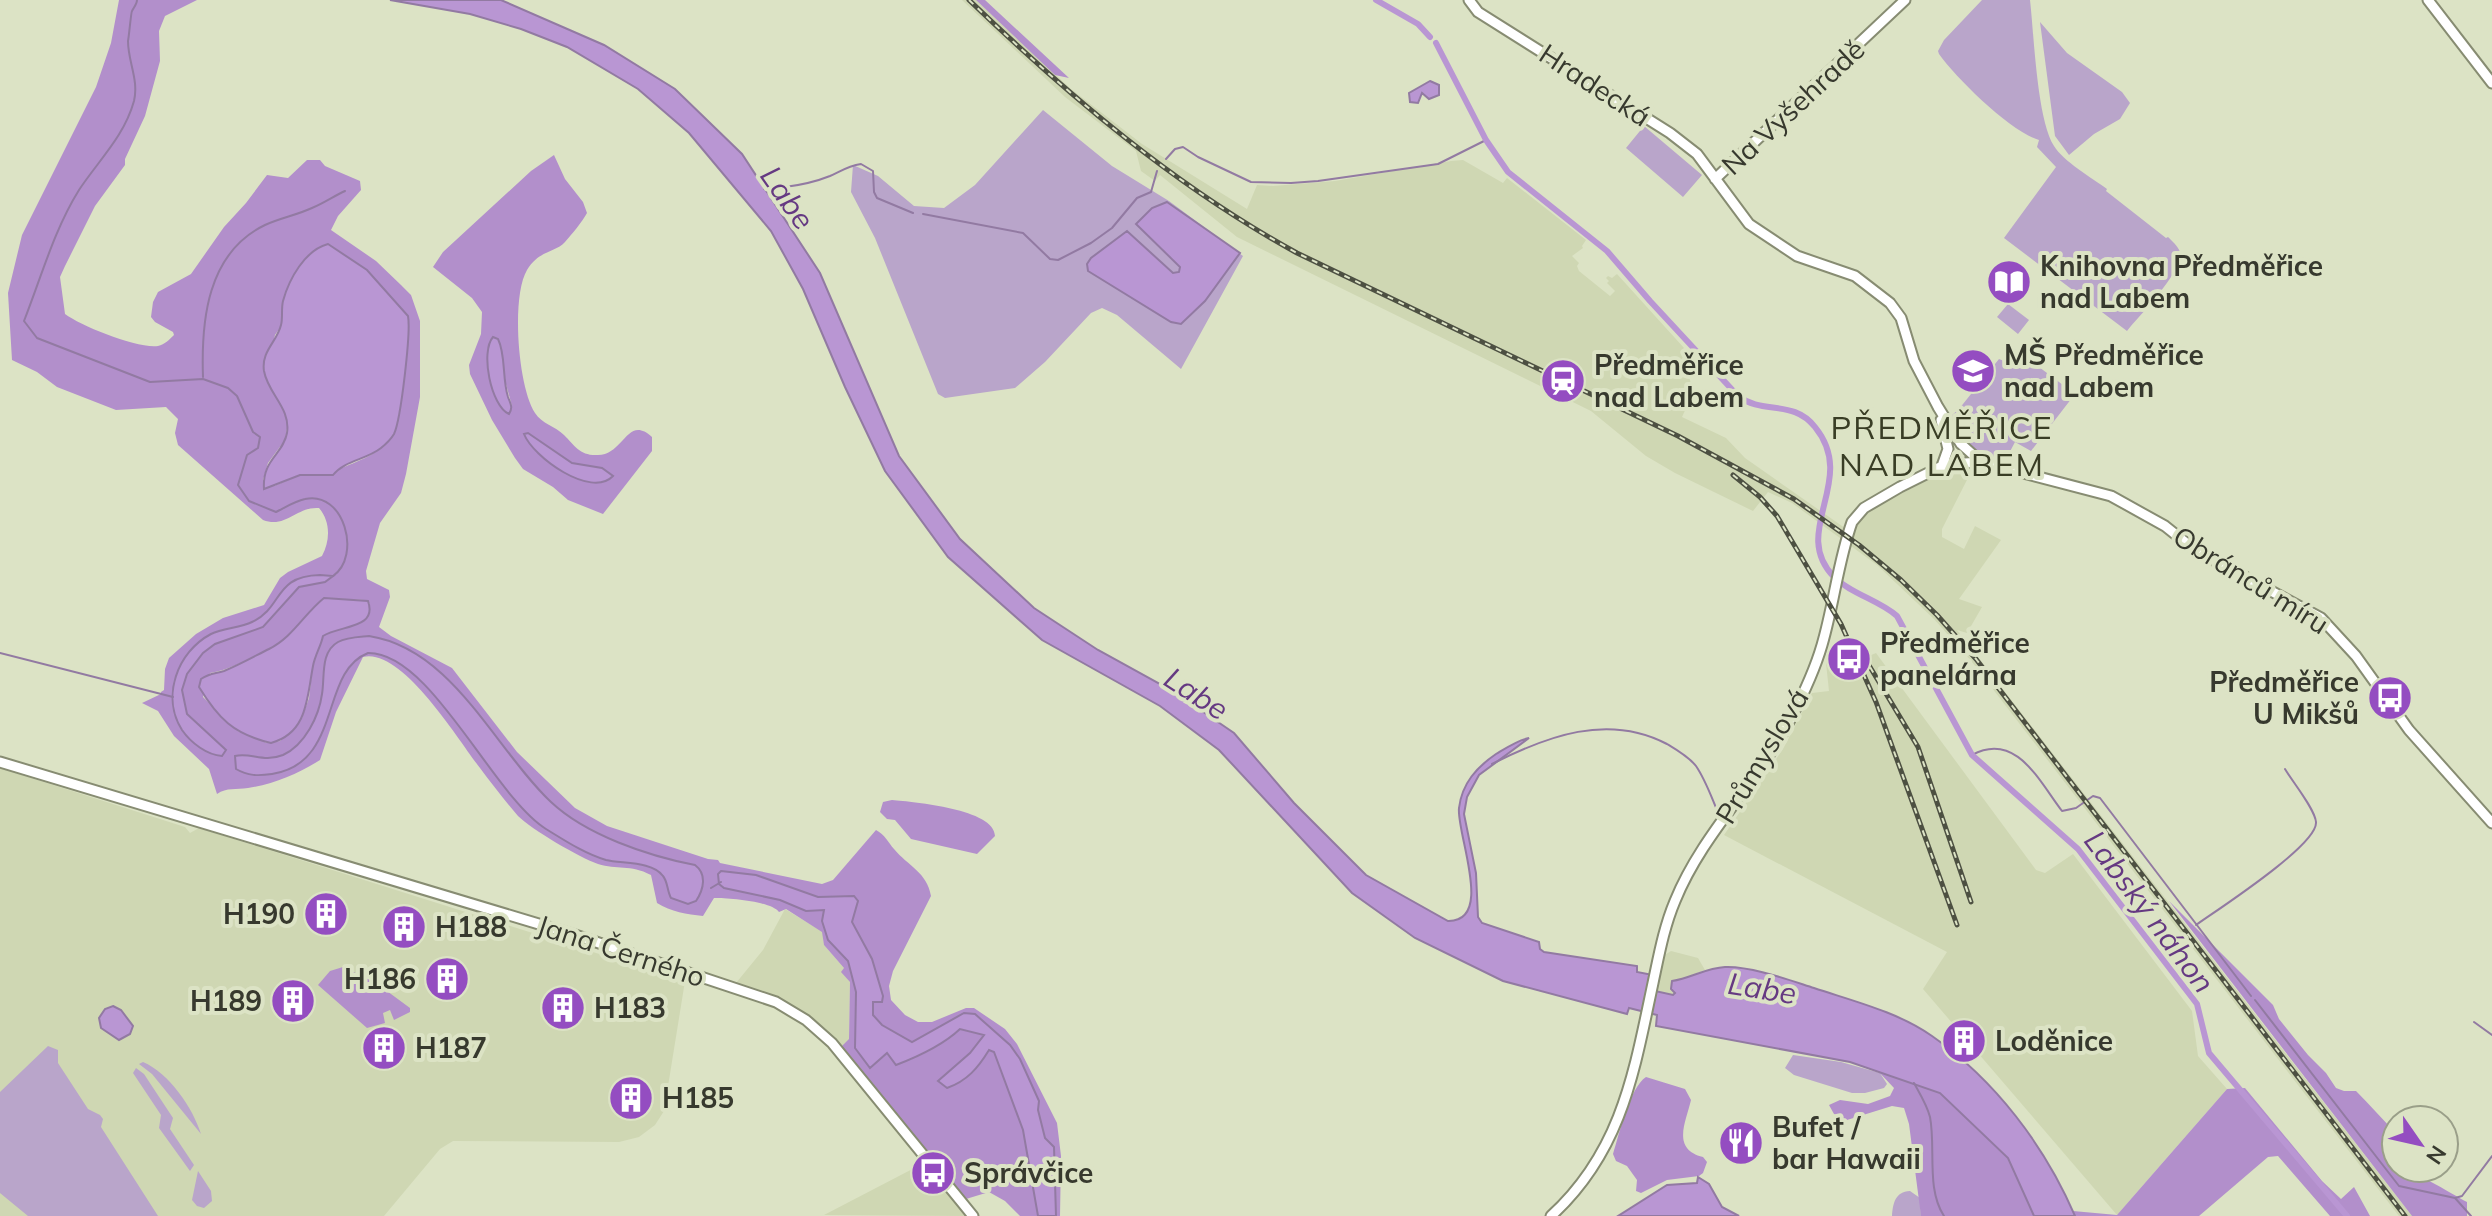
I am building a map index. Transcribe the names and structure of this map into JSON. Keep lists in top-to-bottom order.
{
  "streets": {
    "street": [
      "Hradecká",
      "Na Vyšehradě",
      "Obránců míru",
      "Průmyslová",
      "Jana Černého"
    ]
  },
  "crossings": [
    ["Hradecká", "Na Vyšehradě"],
    ["Obránců míru", "Průmyslová"]
  ],
  "districts": ["PŘEDMĚŘICE NAD LABEM"],
  "water": ["Labe", "Labský náhon"],
  "places": {
    "library": ["Knihovna Předměřice nad Labem"],
    "school or university": ["MŠ Předměřice nad Labem"],
    "station": ["Předměřice nad Labem"],
    "bus stop": ["Předměřice panelárna", "Předměřice U Mikšů", "Správčice"],
    "building": [
      "H190",
      "H188",
      "H186",
      "H189",
      "H183",
      "Loděnice",
      "H187",
      "H185"
    ],
    "restaurant": ["Bufet / bar Hawaii"]
  },
  "north": "bottom right"
}
